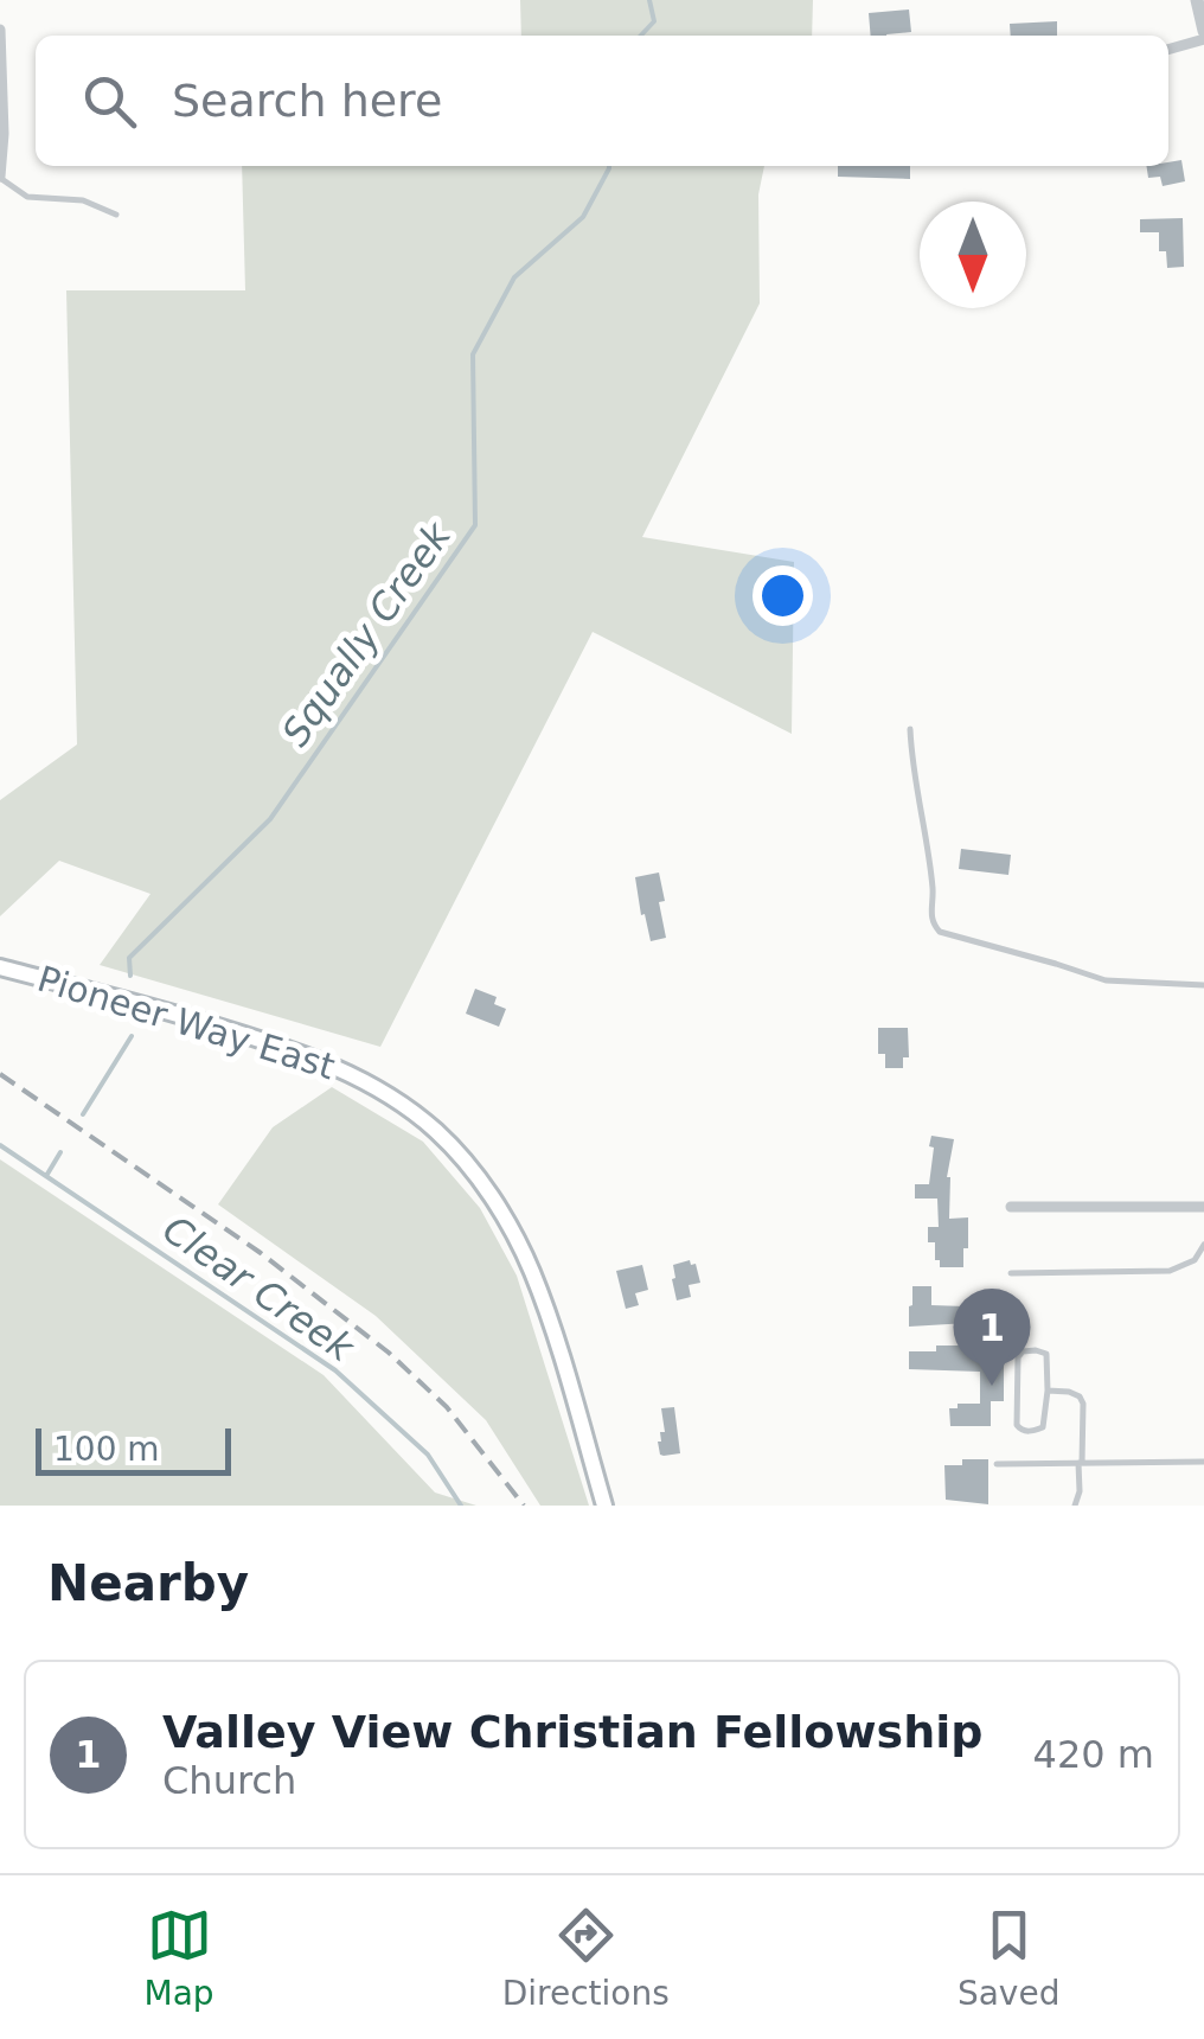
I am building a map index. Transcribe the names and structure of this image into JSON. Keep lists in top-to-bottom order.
{
  "streets": {
    "main road": ["Pioneer Way East"]
  },
  "water": ["Squally Creek", "Clear Creek"],
  "scale_bar": "100 m",
  "north": "bottom",
  "page": {
    "search": "Search here",
    "pins": "1",
    "scale": "100 m",
    "heading": "Nearby",
    "list": [
      {
        "mark": "1",
        "name": "Valley View Christian Fellowship",
        "note": "Church",
        "value": "420 m"
      }
    ],
    "nav": ["Map", "Directions", "Saved"]
  }
}
